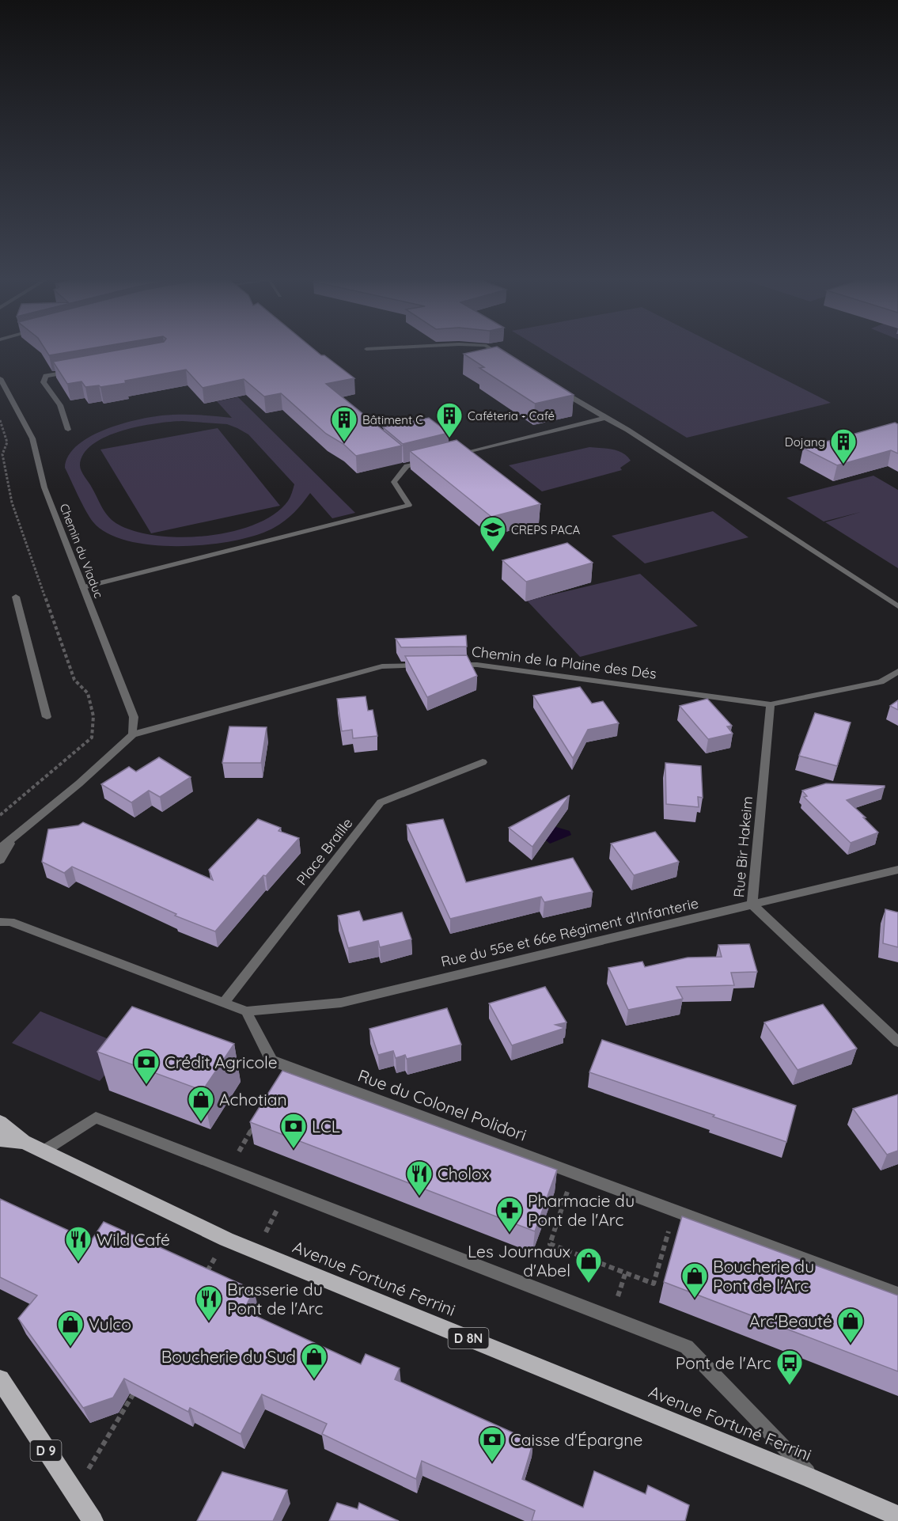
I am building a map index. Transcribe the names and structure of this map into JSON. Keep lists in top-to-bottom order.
{
  "streets": {
    "main road": ["Avenue Fortuné Ferrini", "D 8N", "D 9"],
    "street": [
      "Chemin du Viaduc",
      "Chemin de la Plaine des Dés",
      "Rue Bir Hakeim",
      "Place Braille",
      "Rue du 55e et 66e Régiment d'Infanterie",
      "Rue du Colonel Polidori"
    ]
  },
  "crossings": [
    ["Chemin de la Plaine des Dés", "Rue Bir Hakeim"],
    ["Rue Bir Hakeim", "Rue du 55e et 66e Régiment d'Infanterie"],
    ["Rue du 55e et 66e Régiment d'Infanterie", "Rue du Colonel Polidori"],
    ["Avenue Fortuné Ferrini", "D 8N"]
  ],
  "places": {
    "building": ["Caféteria - Café", "Bâtiment C", "Dojang"],
    "school or university": ["CREPS PACA"],
    "bank": ["Crédit Agricole", "LCL", "Caisse d'Épargne"],
    "shop": [
      "Achotian",
      "Les Journaux d'Abel",
      "Boucherie du Pont de l'Arc",
      "Arc'Beauté",
      "Vulco",
      "Boucherie du Sud"
    ],
    "restaurant": ["Cholox", "Wild Café", "Brasserie du Pont de l'Arc"],
    "pharmacy": ["Pharmacie du Pont de l'Arc"],
    "bus stop": ["Pont de l'Arc"]
  }
}
